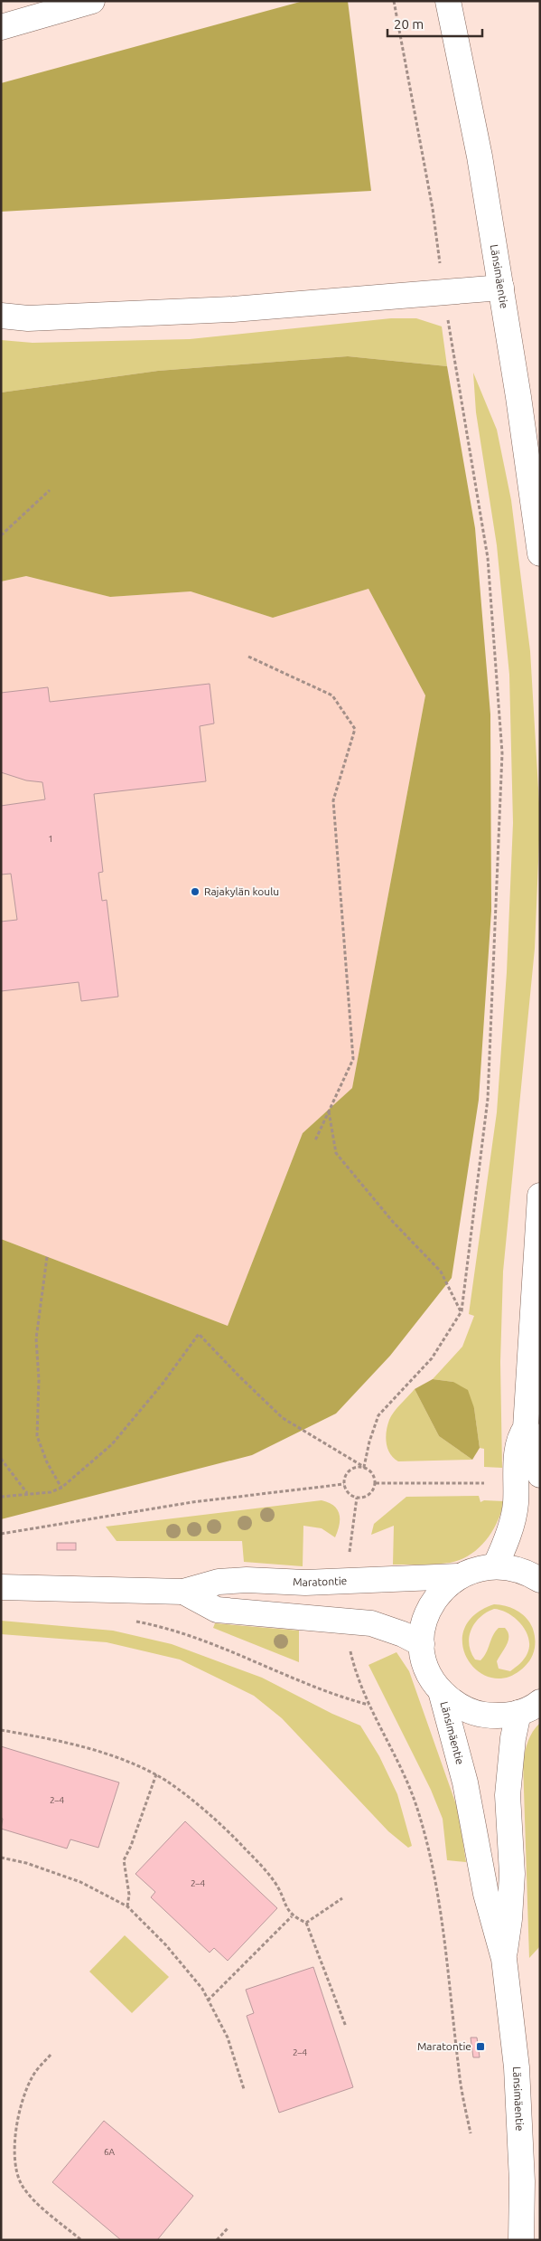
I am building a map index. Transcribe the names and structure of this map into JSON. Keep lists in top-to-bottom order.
{
  "streets": {
    "main road": ["Länsimäentie", "Maratontie"]
  },
  "places": {
    "other": ["Rajakylän koulu"],
    "transit": ["Maratontie"]
  },
  "house_numbers": [
    "1",
    "2–4",
    "2–4",
    "2–4",
    "6A"
  ],
  "scale_bar": "20 m"
}
